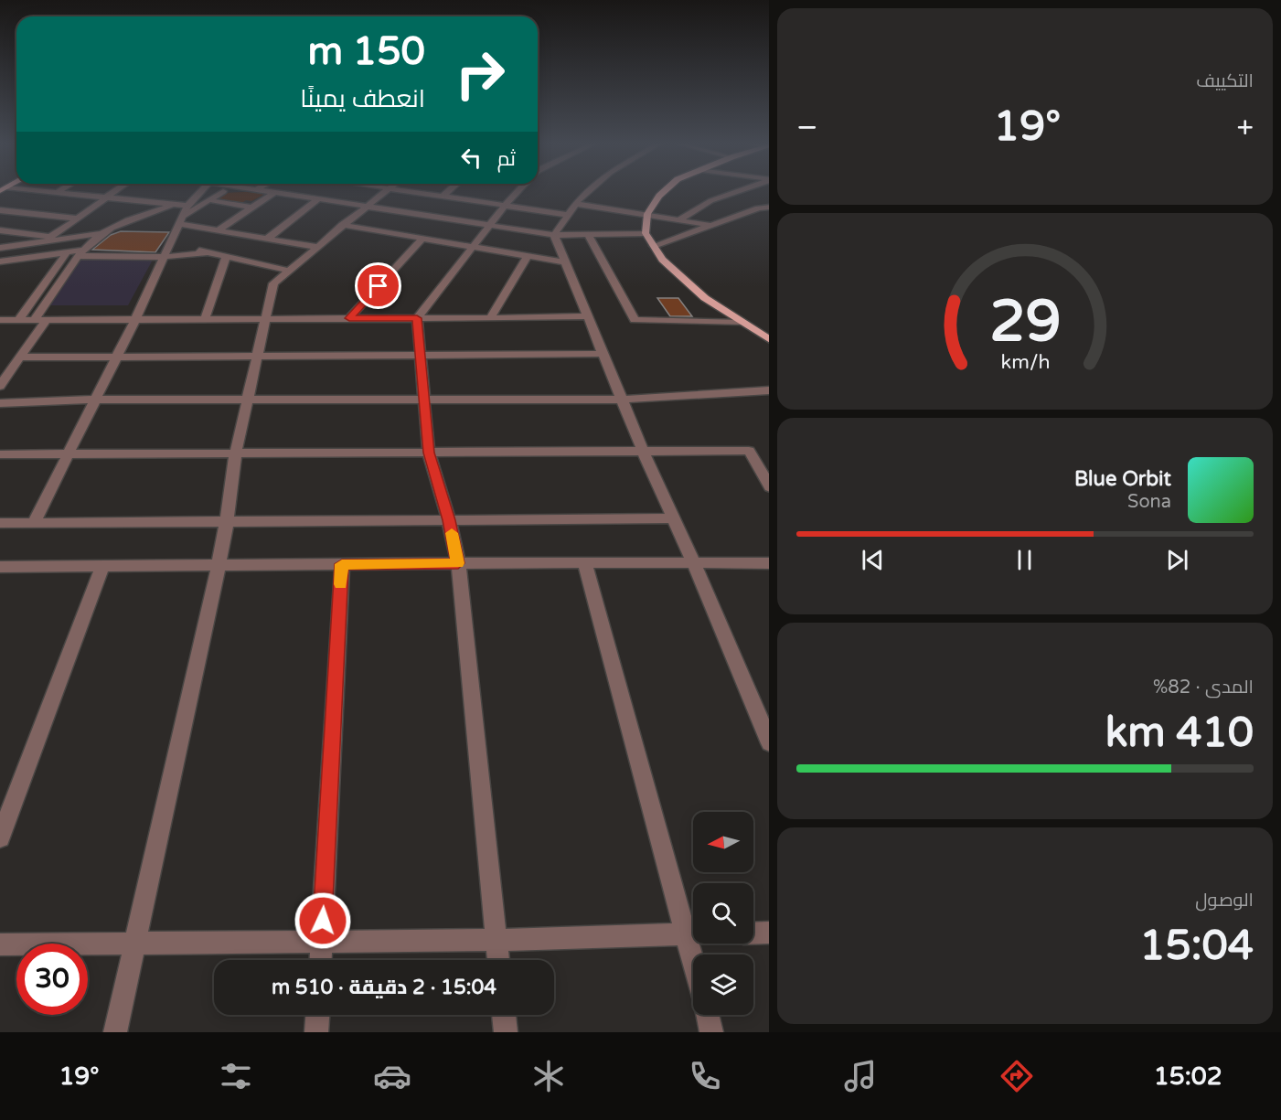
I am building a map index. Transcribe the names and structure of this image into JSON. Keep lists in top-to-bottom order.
{
  "north": "left",
  "page": {
    "tile": [
      "التكييف",
      ["المدى · 82%", "410 km"],
      ["الوصول", "15:04"]
    ],
    "turn": ["150 m", "انعطف يمينًا"],
    "heat": ["−", "19°", "+"],
    "then": "ثم",
    "song": ["Blue Orbit", "Sona"],
    "limit": "30",
    "trip": "15:04 · 2 دقيقة · 510 m",
    "tabs": ["15:02", "19°"],
    "gauge": ["29", "km/h"]
  }
}
